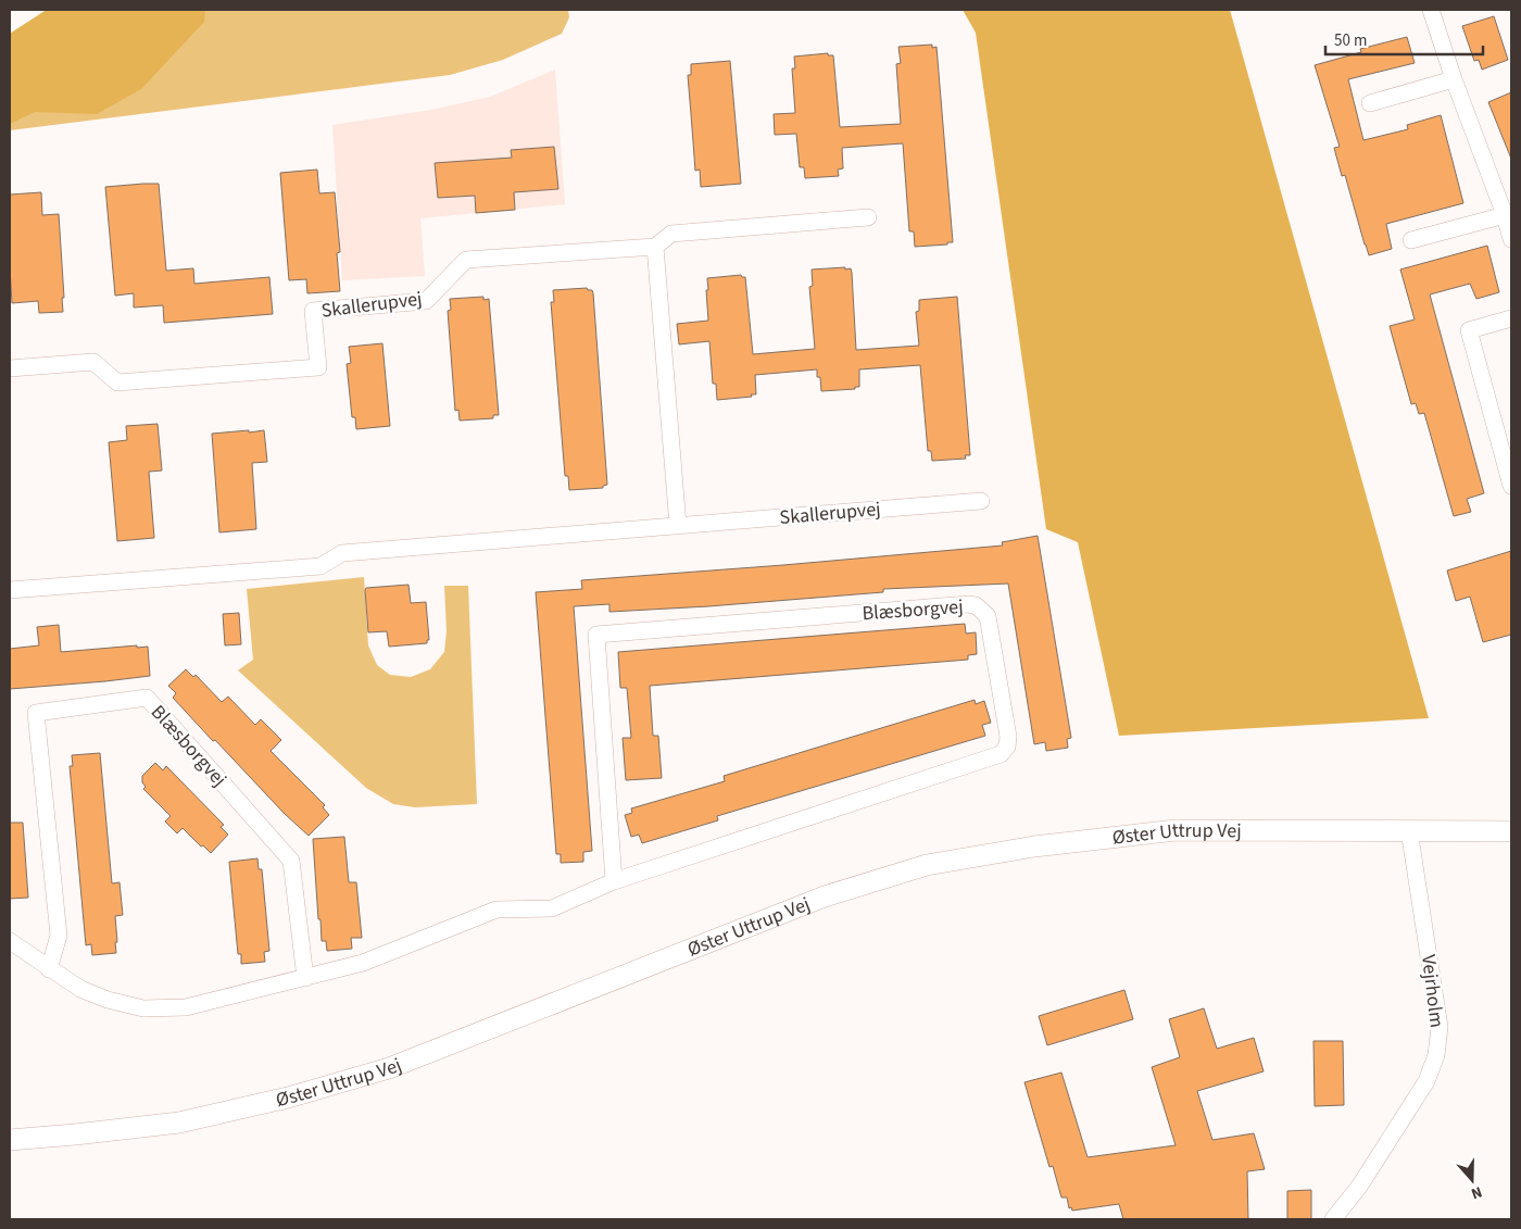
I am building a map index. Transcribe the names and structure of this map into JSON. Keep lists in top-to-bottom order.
{
  "streets": {
    "street": [
      "Skallerupvej",
      "Blæsborgvej",
      "Øster Uttrup Vej",
      "Vejrholm"
    ]
  },
  "crossings": [
    ["Øster Uttrup Vej", "Vejrholm"]
  ],
  "scale_bar": "50 m",
  "north": "bottom"
}
